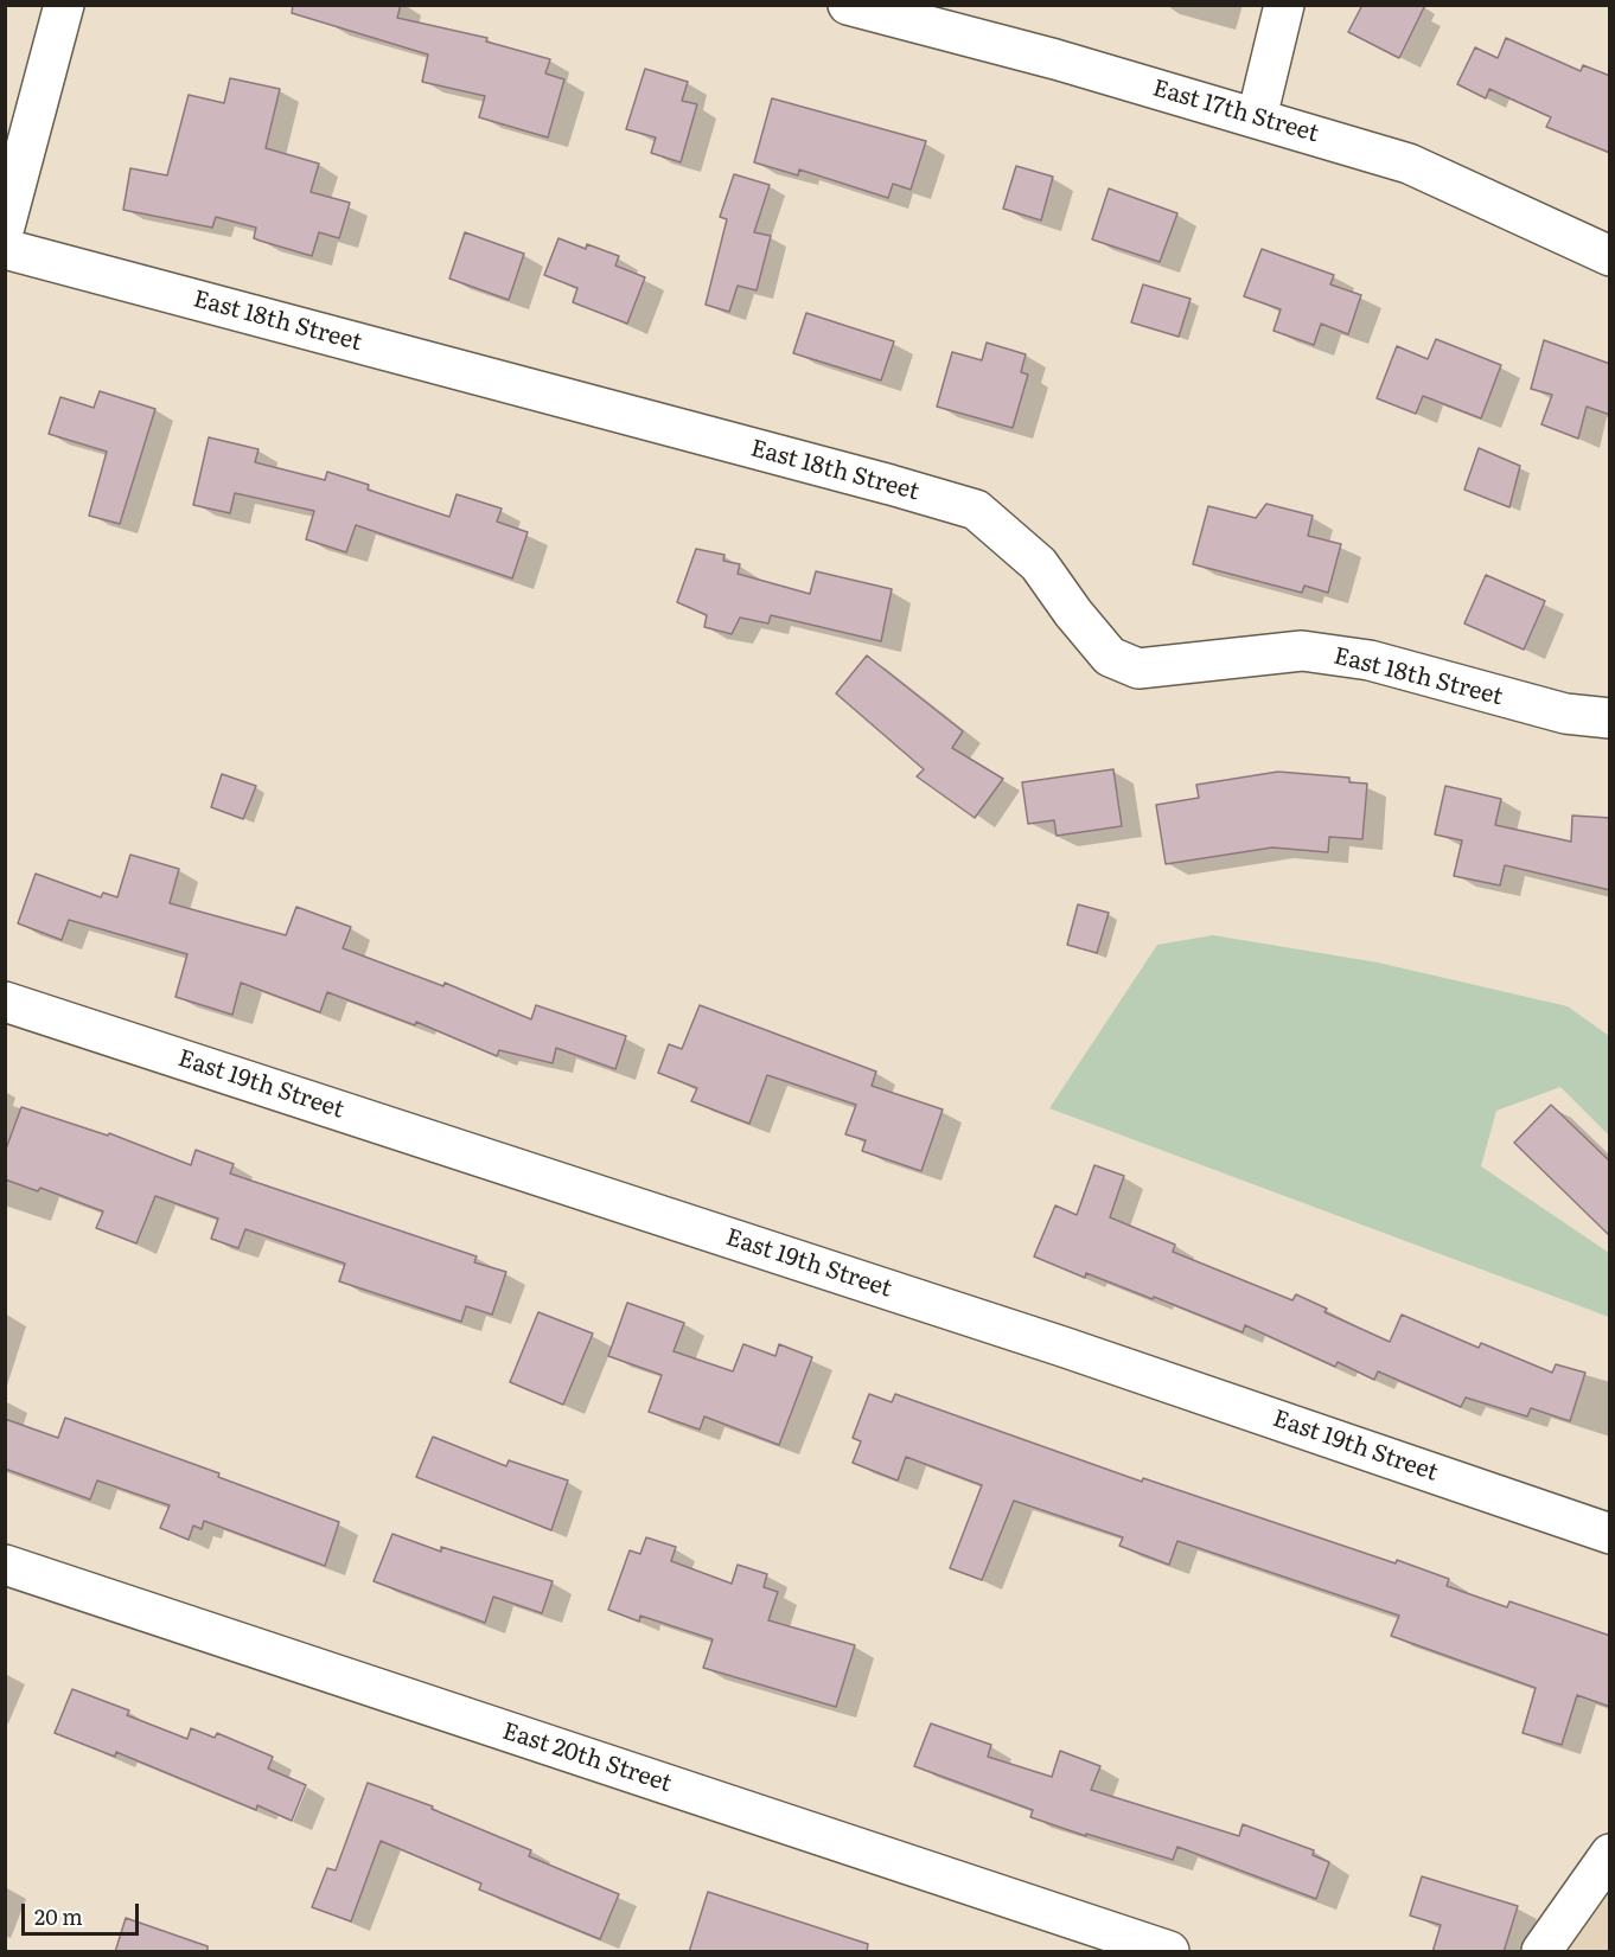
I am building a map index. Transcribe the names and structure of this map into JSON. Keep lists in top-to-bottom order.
{
  "streets": {
    "street": [
      "East 17th Street",
      "East 18th Street",
      "East 19th Street",
      "East 20th Street"
    ]
  },
  "scale_bar": "20 m"
}
